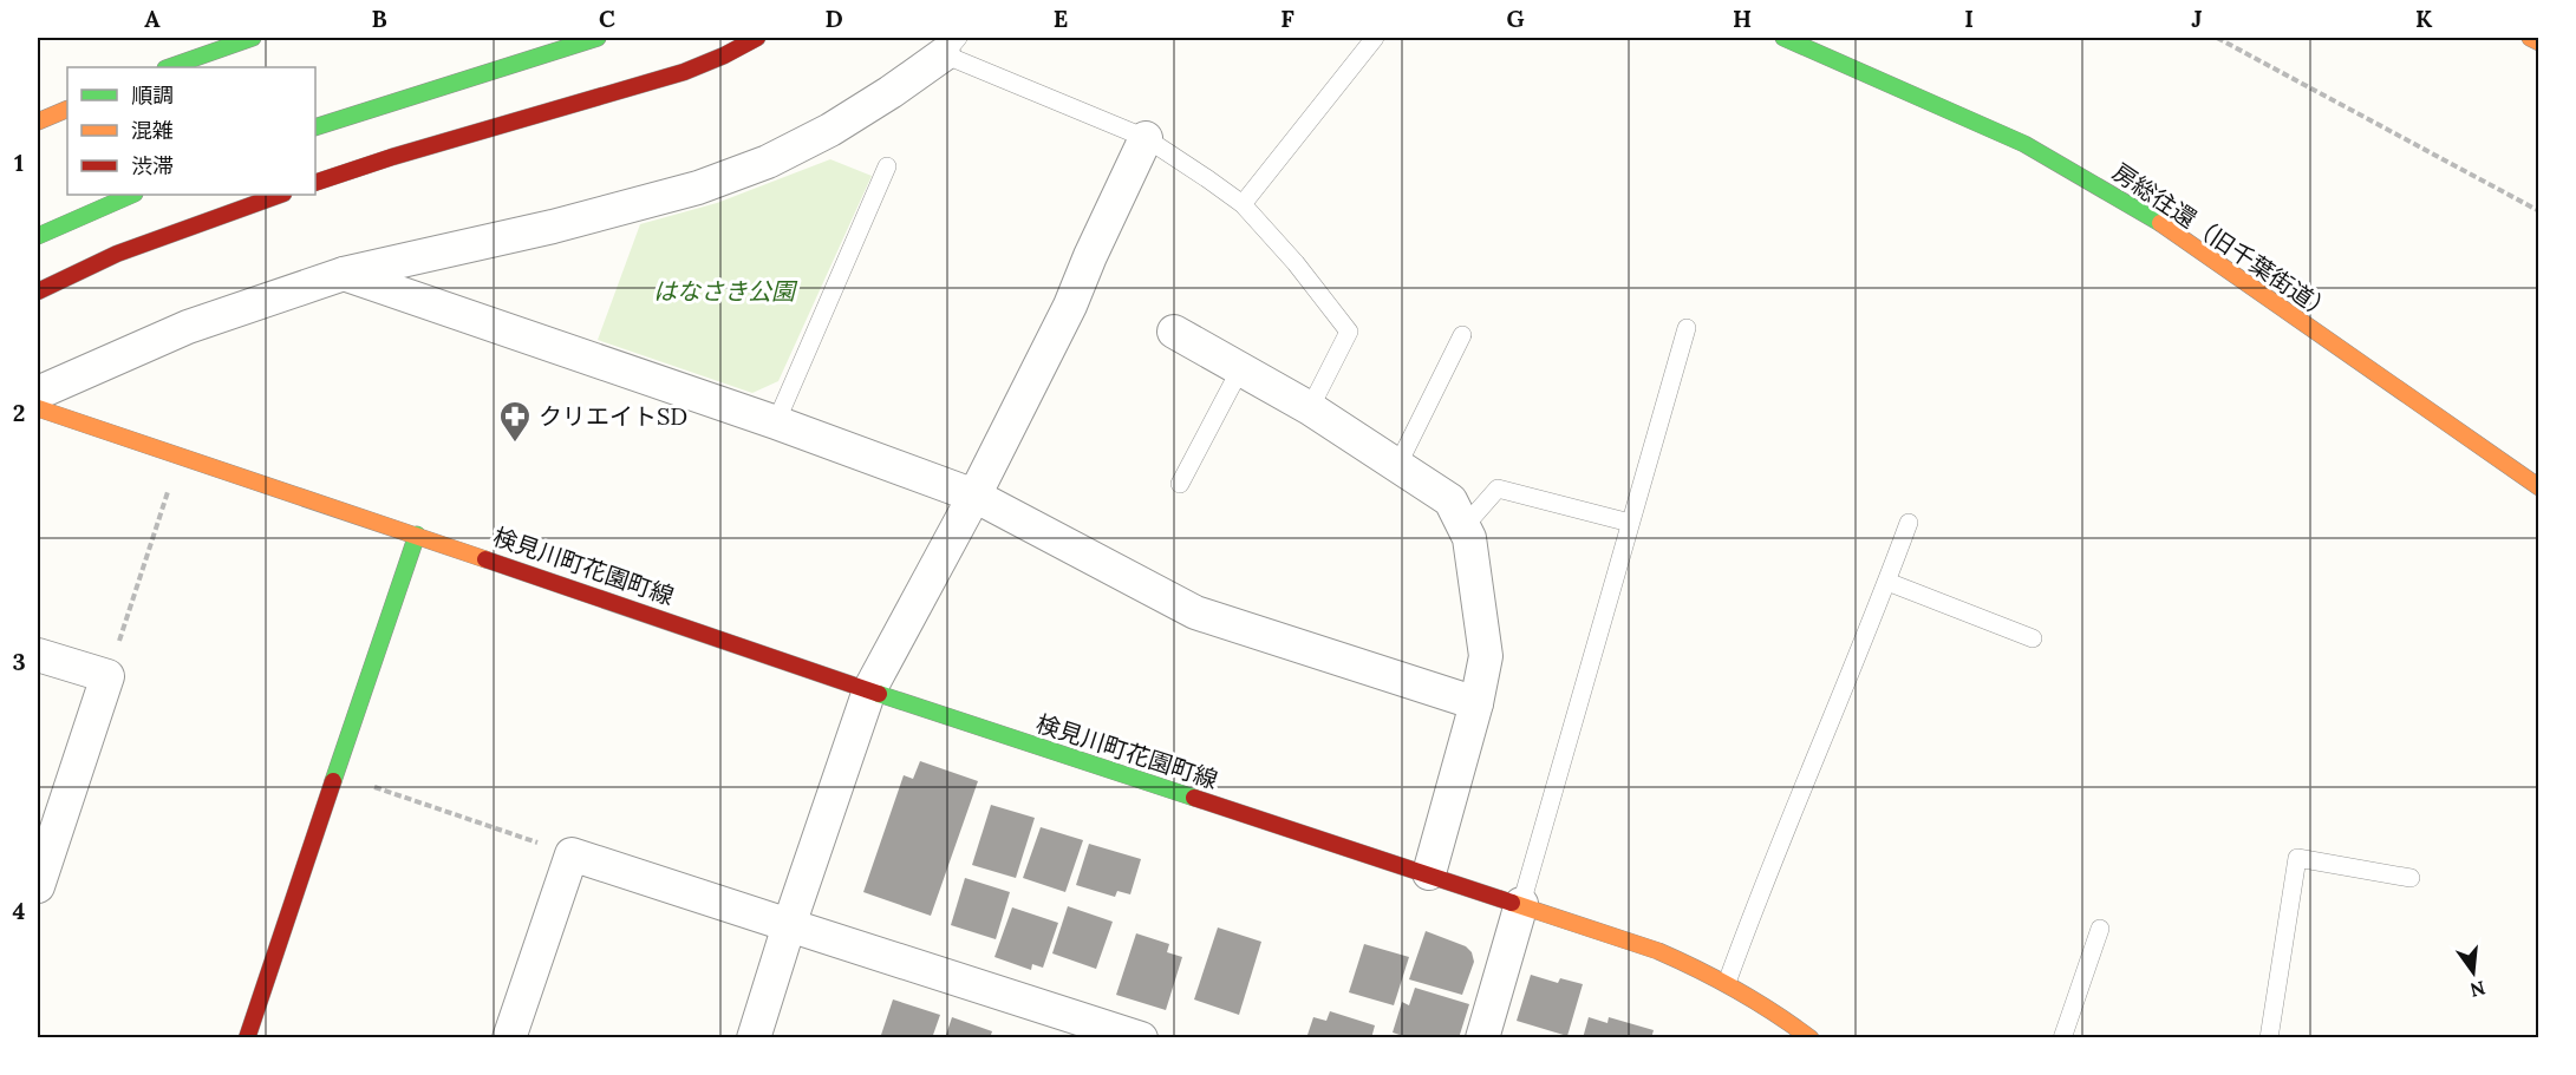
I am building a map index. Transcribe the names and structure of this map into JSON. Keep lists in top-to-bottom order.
{
  "streets": {
    "main road": ["房総往還（旧千葉街道）", "検見川町花園町線"]
  },
  "parks": ["はなさき公園"],
  "places": {
    "pharmacy": ["クリエイトSD"]
  },
  "legend": ["順調", "混雑", "渋滞"],
  "north": "bottom",
  "grid": {
    "columns": [
      "A",
      "B",
      "C",
      "D",
      "E",
      "F",
      "G",
      "H",
      "I",
      "J",
      "K"
    ],
    "rows": [
      "1",
      "2",
      "3",
      "4"
    ]
  }
}
